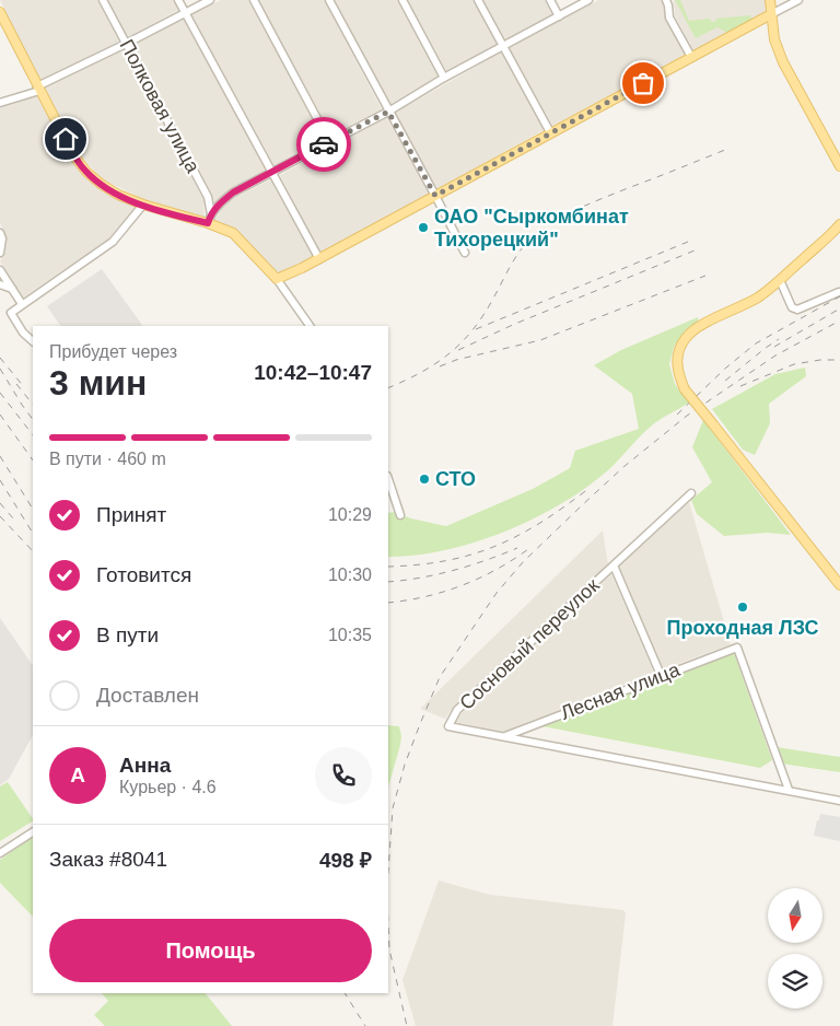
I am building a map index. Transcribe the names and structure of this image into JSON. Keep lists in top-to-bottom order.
{
  "streets": {
    "street": ["Полковая улица", "Сосновый переулок", "Лесная улица"]
  },
  "crossings": [
    ["Сосновый переулок", "Лесная улица"]
  ],
  "places": ["ОАО \"Сыркомбинат Тихорецкий\"", "СТО", "Проходная ЛЗС"],
  "north": "bottom",
  "page": {
    "heading": ["3 мин", "Прибудет через", "10:42–10:47"],
    "panel": [
      "Анна",
      "Курьер · 4.6",
      "Заказ #8041",
      "498 ₽"
    ],
    "bar": "В пути · 460 m",
    "list": [
      ["Принят", "10:29"],
      ["Готовится", "10:30"],
      ["В пути", "10:35"],
      "Доставлен"
    ],
    "round": "А",
    "buttons": "Помощь"
  }
}
